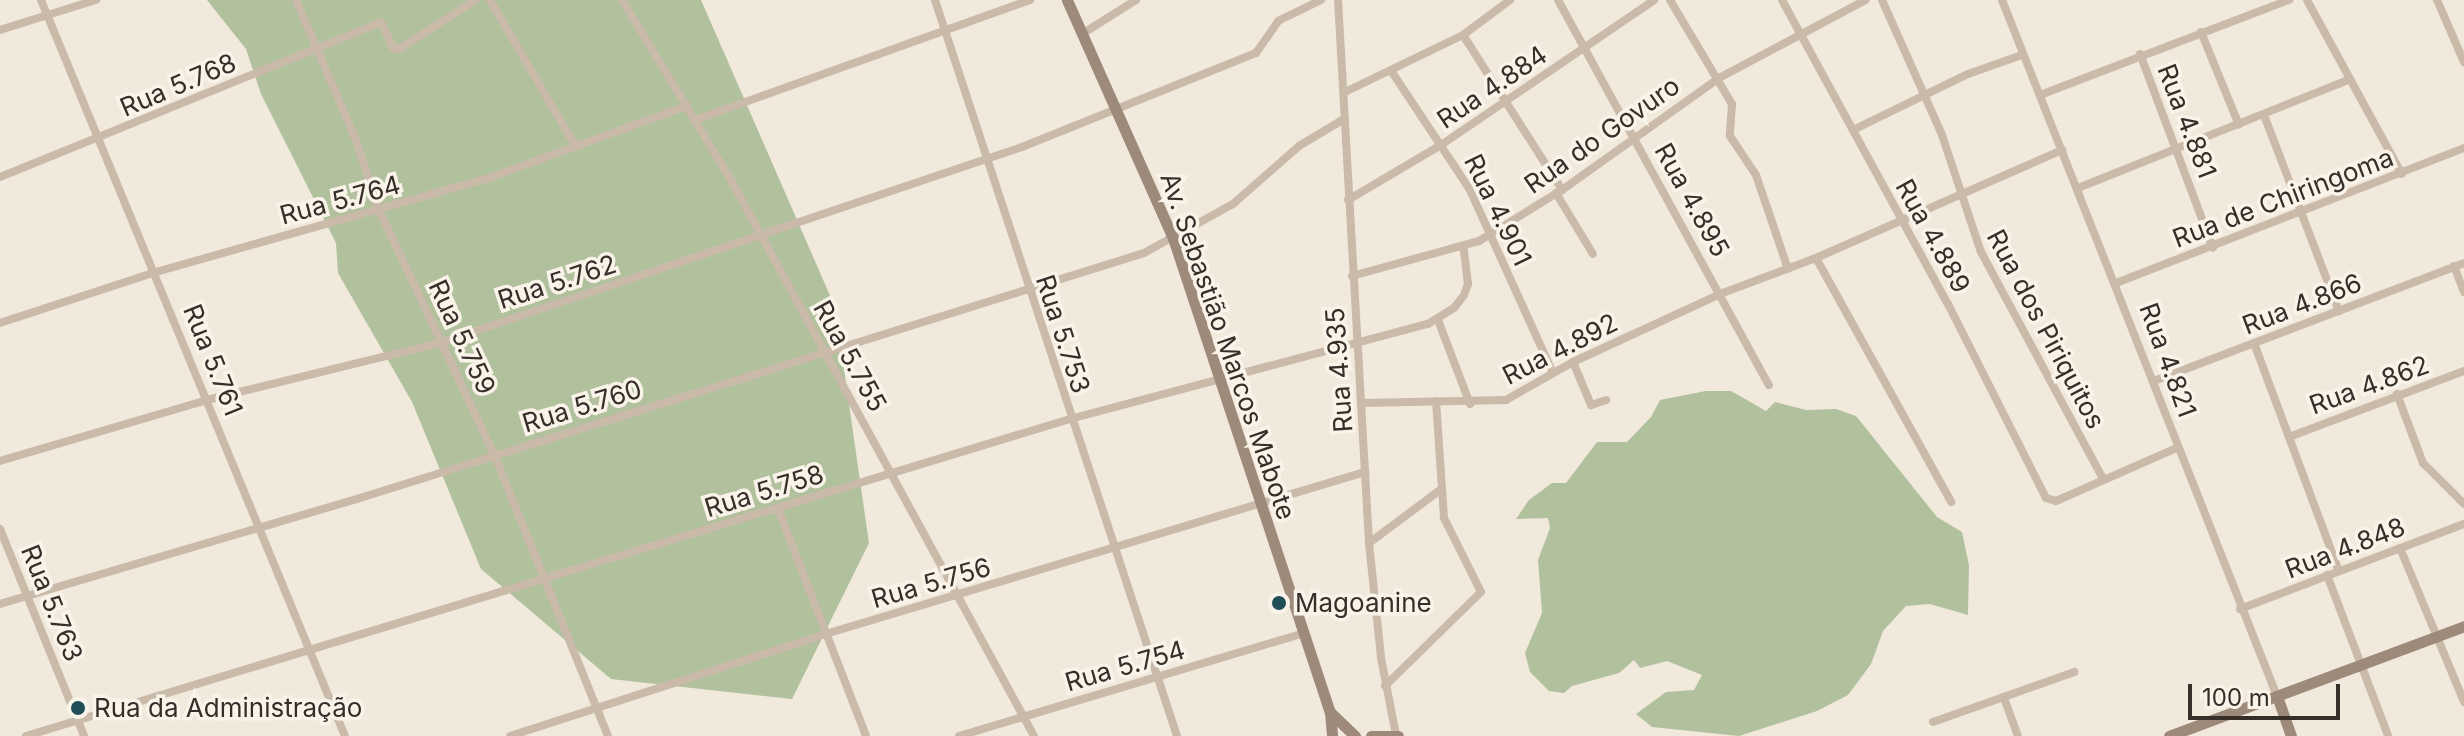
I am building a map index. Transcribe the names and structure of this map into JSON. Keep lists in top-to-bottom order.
{
  "streets": {
    "main road": ["Av. Sebastião Marcos Mabote", "Rua 4.821"],
    "street": [
      "Rua 5.768",
      "Rua 4.884",
      "Rua 4.881",
      "Rua do Govuro",
      "Rua de Chiringoma",
      "Rua 5.764",
      "Rua 4.895",
      "Rua 4.901",
      "Rua 4.889",
      "Rua 5.762",
      "Rua 4.866",
      "Rua dos Piriquitos",
      "Rua 5.753",
      "Rua 5.759",
      "Rua 4.892",
      "Rua 5.755",
      "Rua 5.761",
      "Rua 4.935",
      "Rua 4.862",
      "Rua 5.760",
      "Rua 5.758",
      "Rua 4.848",
      "Rua 5.756",
      "Rua 5.763",
      "Rua 5.754"
    ]
  },
  "crossings": [
    ["Rua 5.768", "Rua 5.759"],
    ["Rua 5.768", "Rua 5.761"],
    ["Rua 4.884", "Rua 4.895"],
    ["Rua 4.884", "Rua 4.901"],
    ["Rua 4.884", "Rua 4.935"],
    ["Rua 4.881", "Rua de Chiringoma"],
    ["Rua do Govuro", "Rua 4.895"],
    ["Rua do Govuro", "Rua 4.901"],
    ["Rua do Govuro", "Rua 4.889"],
    ["Rua do Govuro", "Rua 4.935"],
    ["Rua de Chiringoma", "Rua 4.821"],
    ["Rua 5.764", "Rua 5.759"],
    ["Rua 5.764", "Rua 5.755"],
    ["Rua 5.764", "Rua 5.761"],
    ["Rua 4.895", "Rua 4.892"],
    ["Rua 4.901", "Rua 4.892"],
    ["Rua 4.889", "Rua dos Piriquitos"],
    ["Rua 4.889", "Rua 4.892"],
    ["Rua 5.762", "Rua 5.753"],
    ["Rua 5.762", "Rua 5.759"],
    ["Rua 5.762", "Av. Sebastião Marcos Mabote"],
    ["Rua 5.762", "Rua 5.755"],
    ["Rua 5.762", "Rua 5.761"],
    ["Rua 4.866", "Rua 4.821"],
    ["Rua dos Piriquitos", "Rua 4.892"],
    ["Rua 5.753", "Rua 5.760"],
    ["Rua 5.753", "Rua 5.758"],
    ["Rua 5.753", "Rua 5.756"],
    ["Rua 5.753", "Rua 5.754"],
    ["Rua 5.759", "Rua 5.760"],
    ["Rua 5.759", "Rua 5.758"],
    ["Rua 5.759", "Rua 5.756"],
    ["Av. Sebastião Marcos Mabote", "Rua 5.760"],
    ["Av. Sebastião Marcos Mabote", "Rua 5.758"],
    ["Av. Sebastião Marcos Mabote", "Rua 5.756"],
    ["Av. Sebastião Marcos Mabote", "Rua 5.754"],
    ["Rua 4.892", "Rua 4.821"],
    ["Rua 4.892", "Rua 4.935"],
    ["Rua 5.755", "Rua 5.760"],
    ["Rua 5.755", "Rua 5.758"],
    ["Rua 5.755", "Rua 5.756"],
    ["Rua 5.755", "Rua 5.754"],
    ["Rua 5.761", "Rua 5.760"],
    ["Rua 5.761", "Rua 5.758"],
    ["Rua 4.821", "Rua 4.848"],
    ["Rua 4.935", "Rua 5.760"],
    ["Rua 4.935", "Rua 5.758"],
    ["Rua 4.935", "Rua 5.756"],
    ["Rua 5.760", "Rua 5.763"],
    ["Rua 5.758", "Rua 5.763"]
  ],
  "places": ["Magoanine", "Rua da Administração"],
  "scale_bar": "100 m"
}
